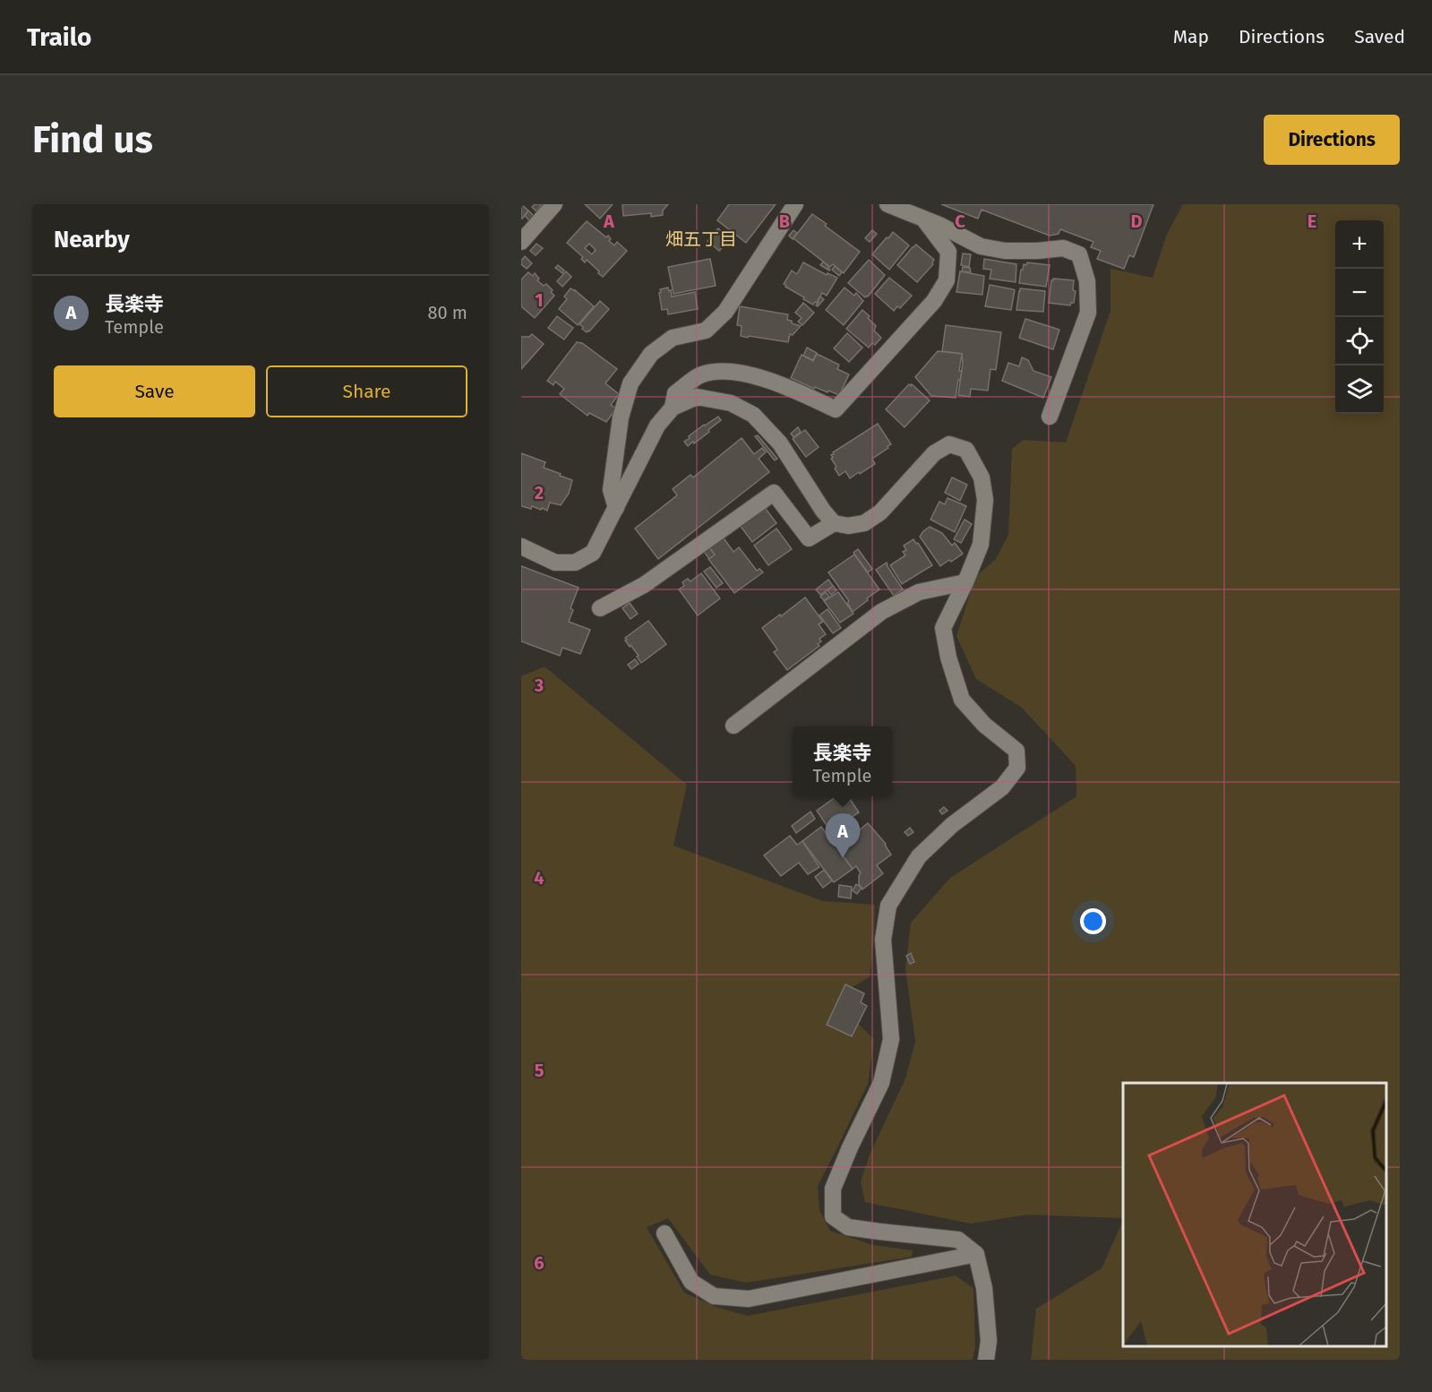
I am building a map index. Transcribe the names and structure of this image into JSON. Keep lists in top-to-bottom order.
{
  "districts": ["畑五丁目"],
  "page": {
    "header": "Trailo",
    "nav": ["Map", "Directions", "Saved"],
    "buttons": [
      "Directions",
      ["Save", "Share"]
    ],
    "title": "Find us",
    "heading": "Nearby",
    "map_buttons": ["+", "−"],
    "list": [
      {
        "mark": "A",
        "name": "長楽寺",
        "note": "Temple",
        "value": "80 m"
      }
    ],
    "popup": ["長楽寺", "Temple"],
    "pins": "A"
  },
  "grid": {
    "columns": [
      "A",
      "B",
      "C",
      "D",
      "E"
    ],
    "rows": [
      "1",
      "2",
      "3",
      "4",
      "5",
      "6"
    ]
  }
}
